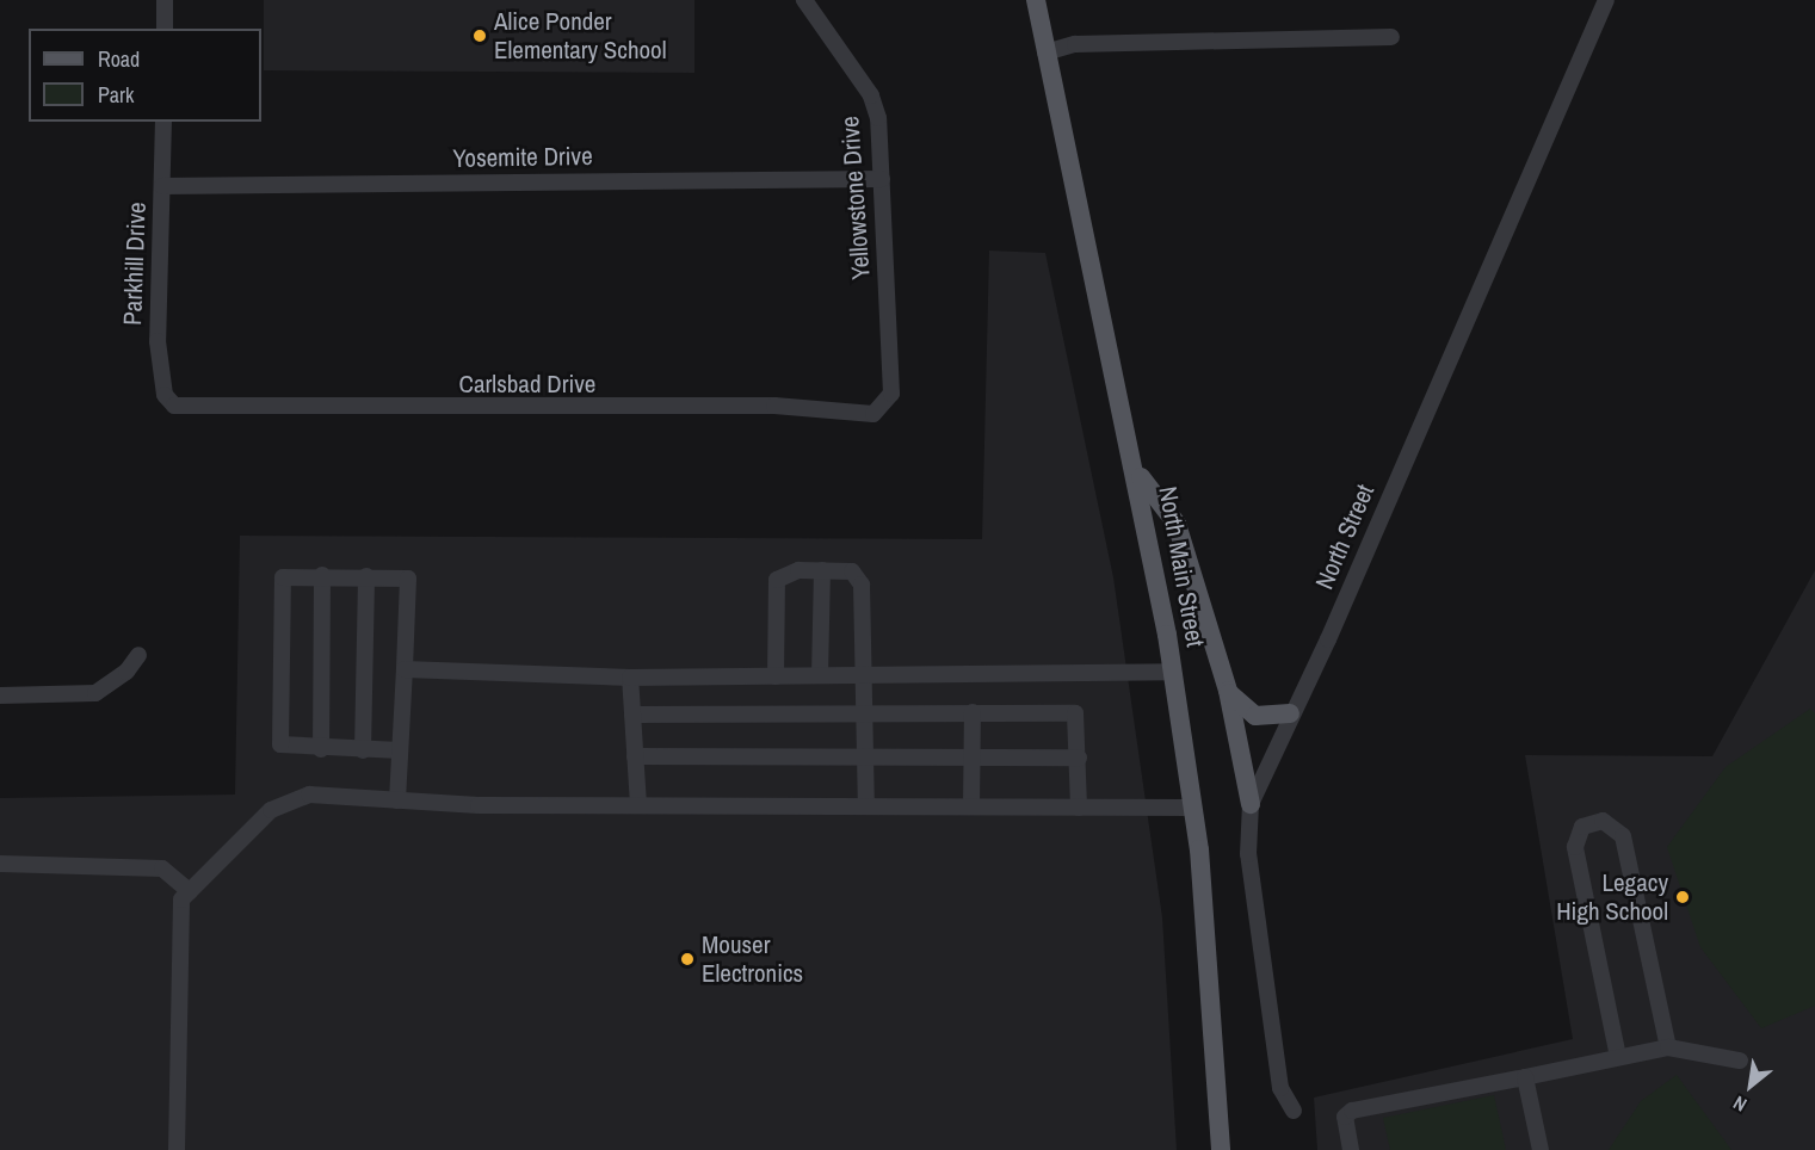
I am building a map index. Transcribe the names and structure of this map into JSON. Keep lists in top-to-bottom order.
{
  "streets": {
    "main road": ["North Main Street"],
    "street": [
      "Yosemite Drive",
      "Yellowstone Drive",
      "Parkhill Drive",
      "Carlsbad Drive",
      "North Street"
    ]
  },
  "crossings": [
    ["Yosemite Drive", "Yellowstone Drive"],
    ["Yosemite Drive", "Parkhill Drive"],
    ["Yellowstone Drive", "Carlsbad Drive"],
    ["Parkhill Drive", "Carlsbad Drive"]
  ],
  "places": ["Alice Ponder Elementary School", "Legacy High School", "Mouser Electronics"],
  "legend": ["Road", "Park"],
  "north": "bottom left"
}
